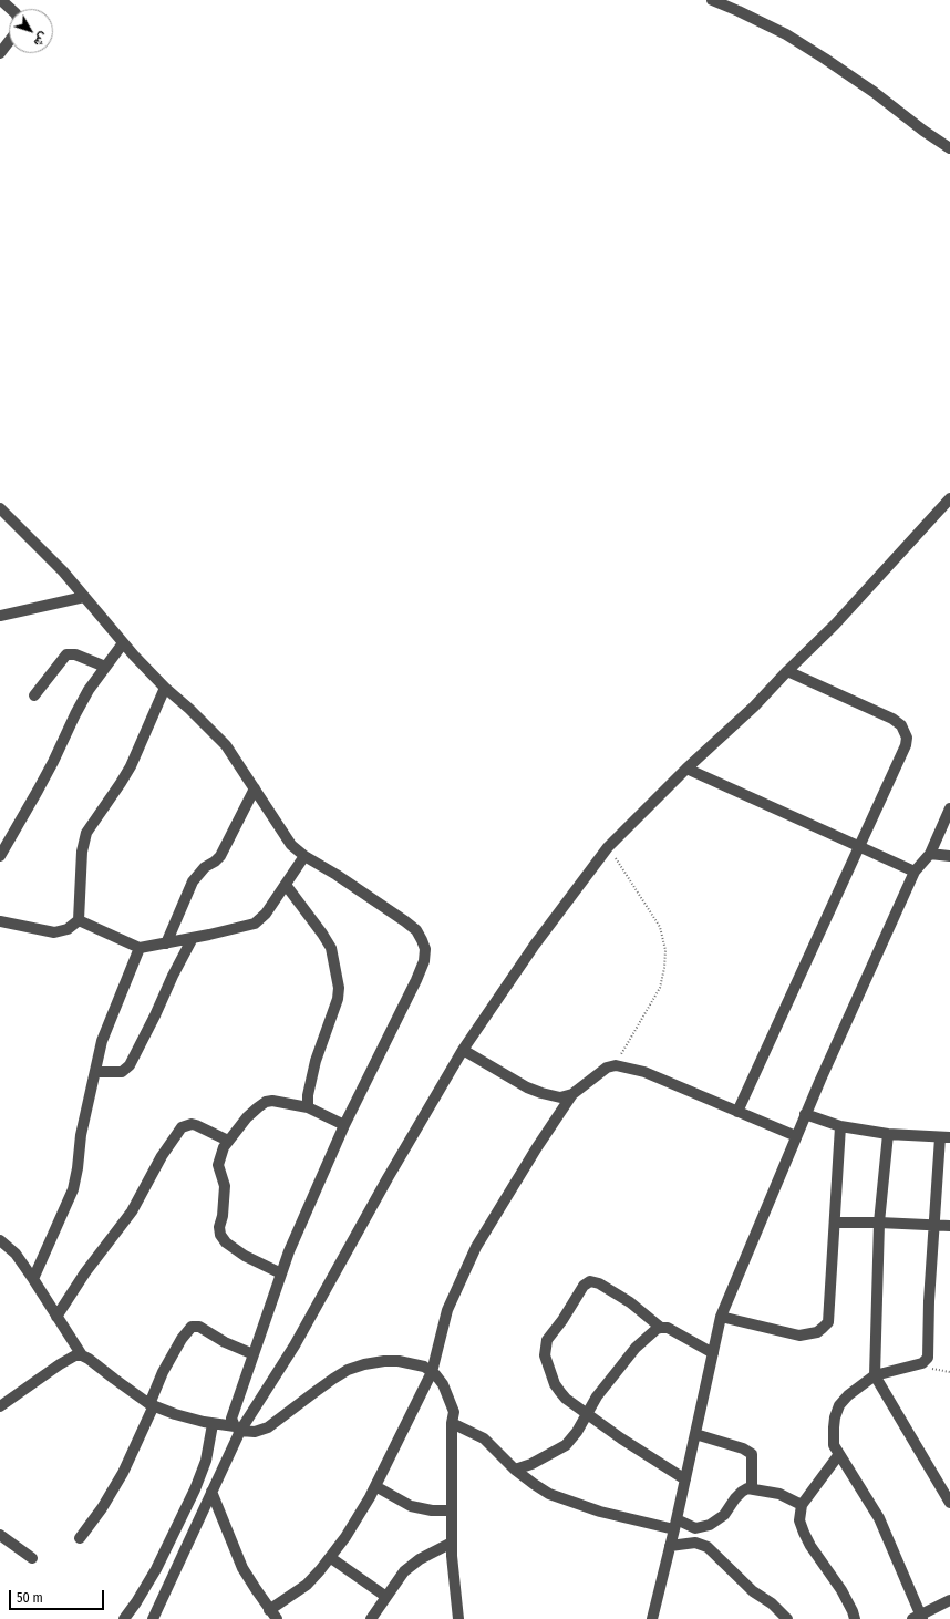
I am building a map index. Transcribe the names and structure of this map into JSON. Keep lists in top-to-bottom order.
{
  "scale_bar": "50 m",
  "north": "bottom right"
}
